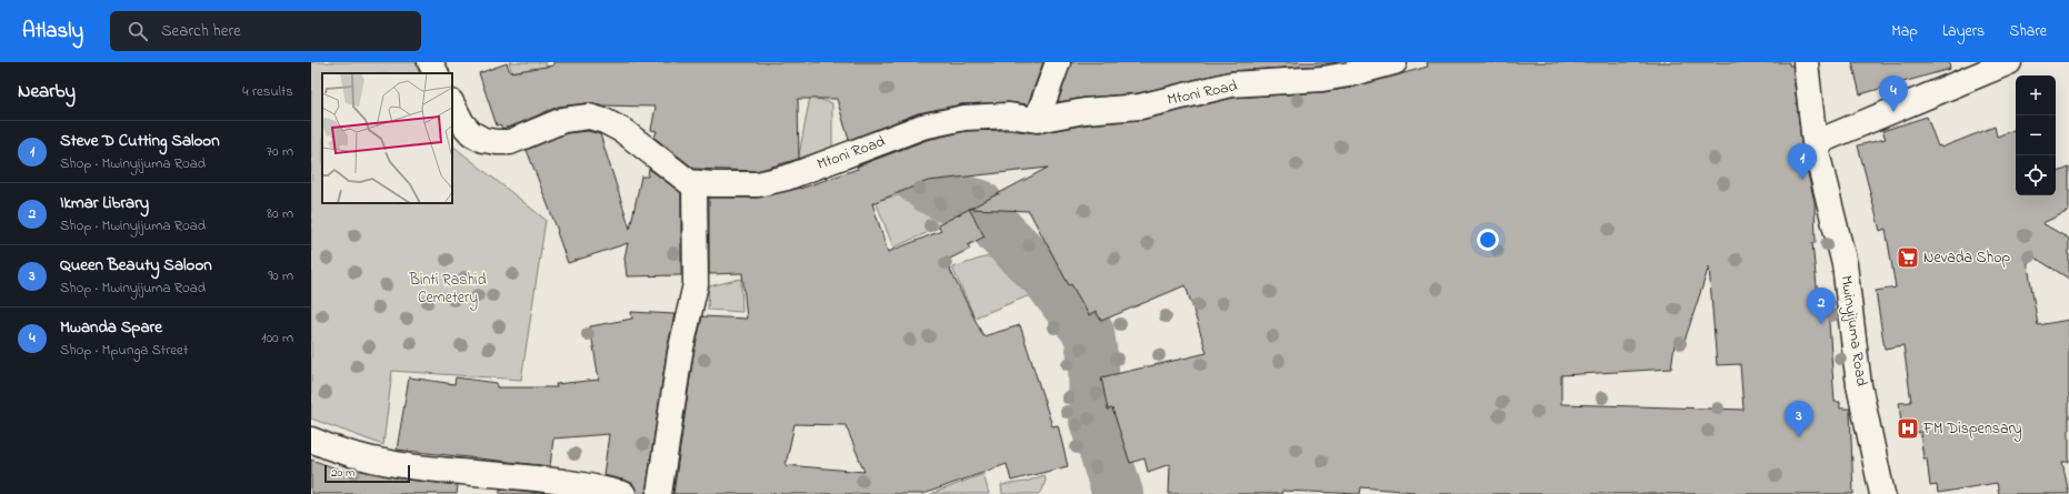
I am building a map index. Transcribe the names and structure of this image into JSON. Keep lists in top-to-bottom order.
{
  "streets": {
    "street": ["Mtoni Road", "Mwinyijuma Road"]
  },
  "parks": ["Binti Rashid Cemetery"],
  "places": {
    "supermarket": ["Nevada Shop"],
    "hospital": ["FM Dispensary"]
  },
  "scale_bar": "20 m",
  "page": {
    "header": "Atlasly",
    "search": "Search here",
    "nav": ["Map", "Layers", "Share"],
    "heading": ["Nearby", "4 results"],
    "map_buttons": ["+", "−"],
    "pins": [
      "4",
      "1",
      "2",
      "3"
    ],
    "list": [
      {
        "mark": "1",
        "name": "Steve D Cutting Saloon",
        "note": "Shop · Mwinyijuma Road",
        "value": "70 m"
      },
      {
        "mark": "2",
        "name": "Ikmar Library",
        "note": "Shop · Mwinyijuma Road",
        "value": "80 m"
      },
      {
        "mark": "3",
        "name": "Queen Beauty Saloon",
        "note": "Shop · Mwinyijuma Road",
        "value": "90 m"
      },
      {
        "mark": "4",
        "name": "Mwanda Spare",
        "note": "Shop · Mpunga Street",
        "value": "100 m"
      }
    ],
    "scale": "20 m"
  }
}
